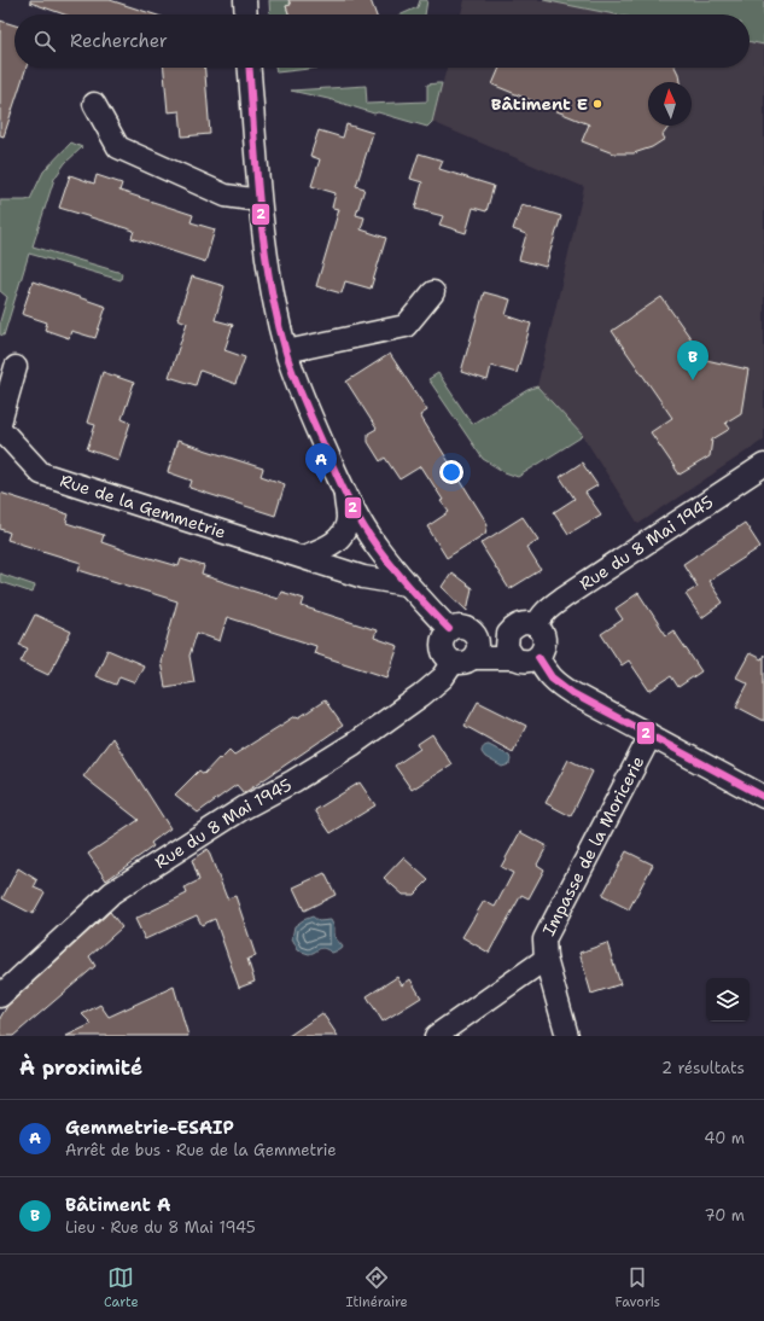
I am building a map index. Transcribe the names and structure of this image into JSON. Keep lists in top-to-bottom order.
{
  "streets": {
    "street": ["Rue de la Gemmetrie", "Rue du 8 Mai 1945", "Impasse de la Moricerie"]
  },
  "places": ["Bâtiment E"],
  "lines": ["transit line 2"],
  "north": "top",
  "page": {
    "search": "Rechercher",
    "pins": ["B", "A"],
    "heading": ["À proximité", "2 résultats"],
    "list": [
      {
        "mark": "A",
        "name": "Gemmetrie-ESAIP",
        "note": "Arrêt de bus · Rue de la Gemmetrie",
        "value": "40 m"
      },
      {
        "mark": "B",
        "name": "Bâtiment A",
        "note": "Lieu · Rue du 8 Mai 1945",
        "value": "70 m"
      }
    ],
    "nav": ["Carte", "Itinéraire", "Favoris"]
  }
}
